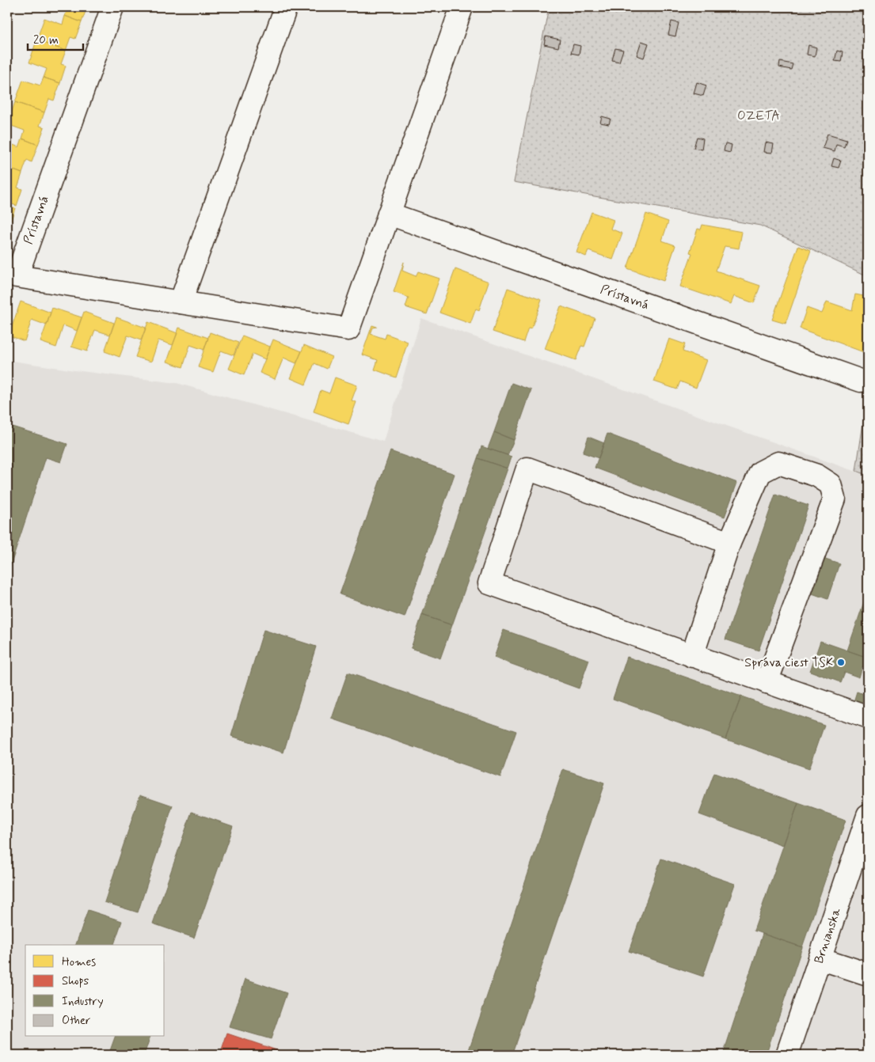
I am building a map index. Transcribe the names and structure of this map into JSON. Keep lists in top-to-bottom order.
{
  "streets": {
    "street": ["Prístavná", "Brnianska"]
  },
  "parks": ["OZETA"],
  "places": ["Správa ciest TSK"],
  "legend": [
    "Homes",
    "Shops",
    "Industry",
    "Other"
  ],
  "scale_bar": "20 m"
}
